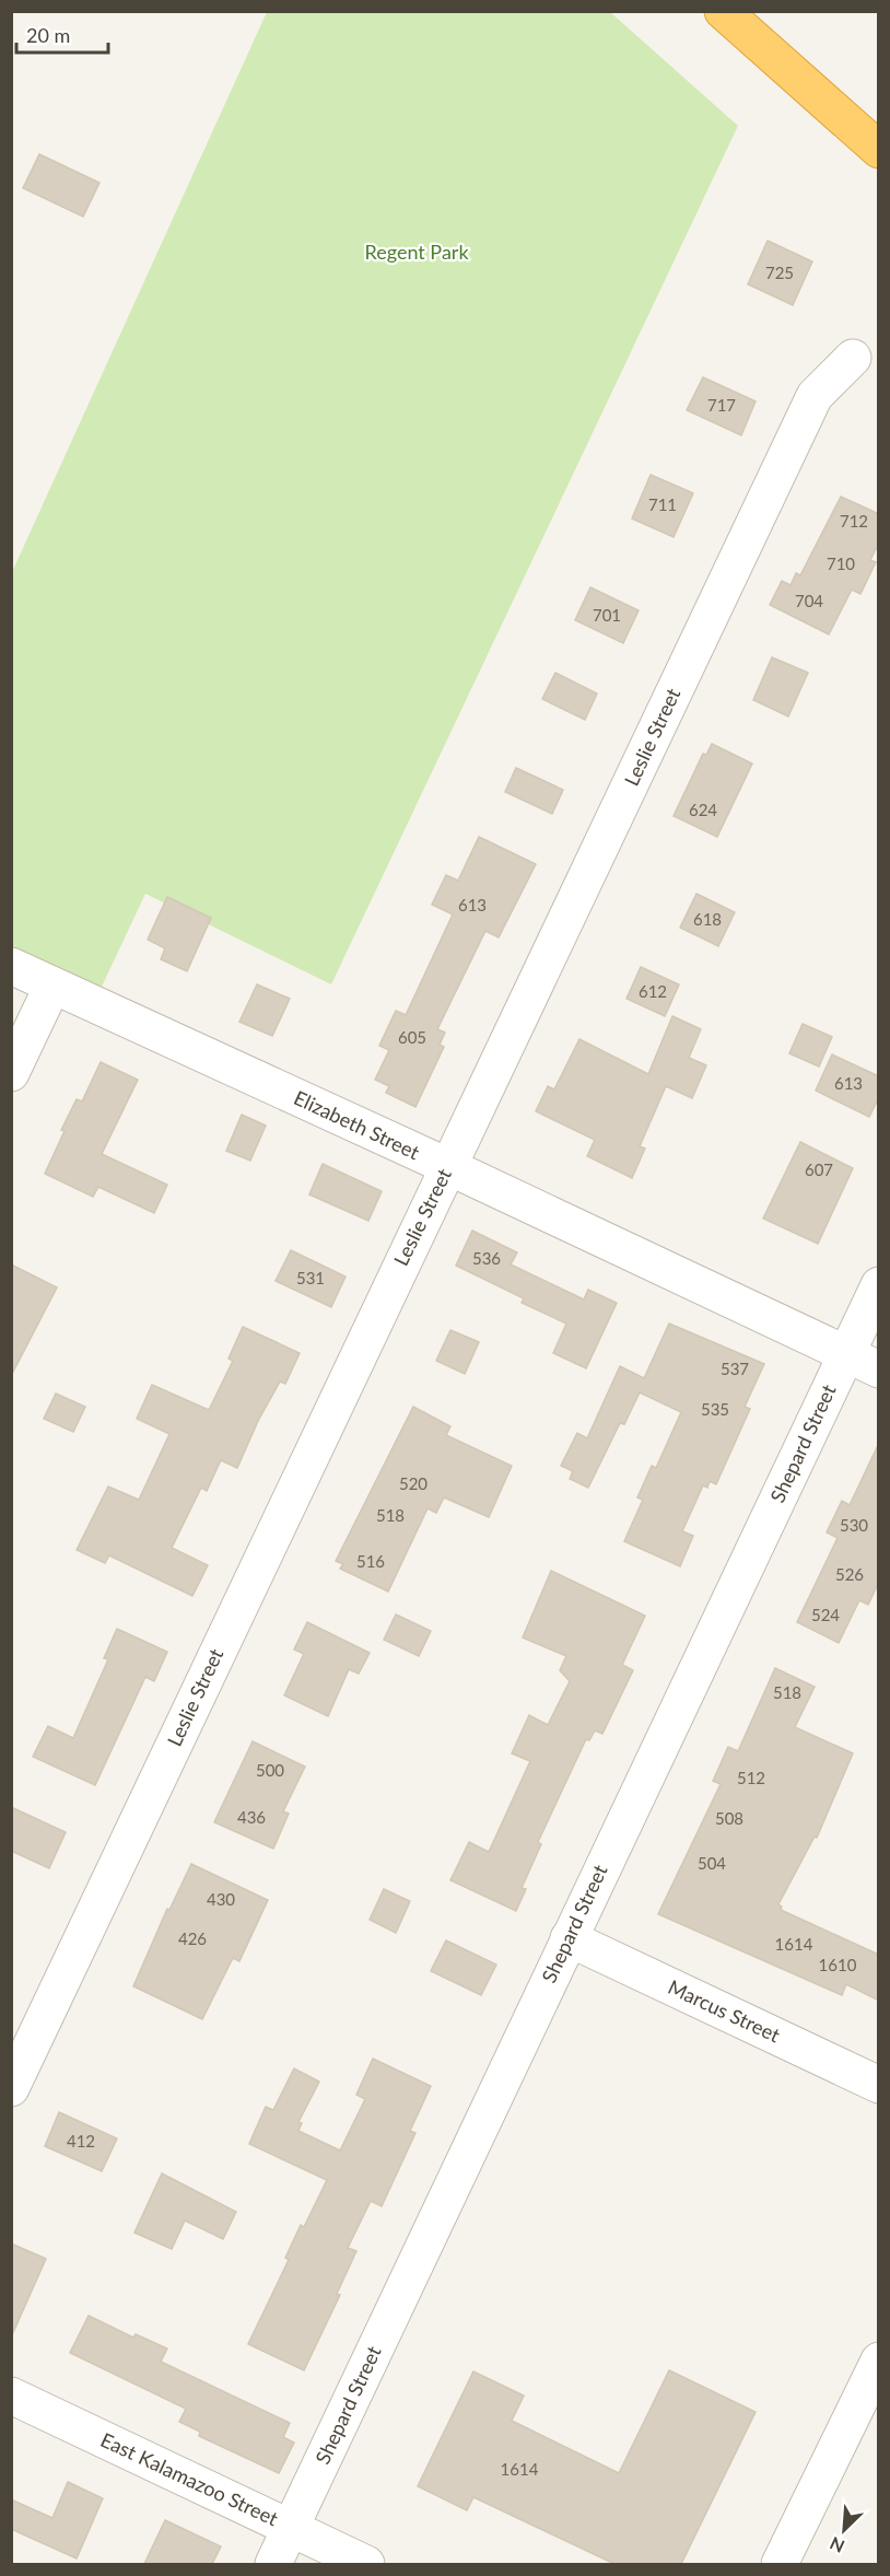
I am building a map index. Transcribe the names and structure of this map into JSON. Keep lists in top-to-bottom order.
{
  "streets": {
    "street": [
      "Leslie Street",
      "Elizabeth Street",
      "Shepard Street",
      "Marcus Street",
      "East Kalamazoo Street"
    ]
  },
  "crossings": [
    ["Leslie Street", "Elizabeth Street"],
    ["Elizabeth Street", "Shepard Street"],
    ["Shepard Street", "Marcus Street"],
    ["Shepard Street", "East Kalamazoo Street"]
  ],
  "parks": ["Regent Park"],
  "house_numbers": [
    "725",
    "717",
    "711",
    "712",
    "710",
    "704",
    "701",
    "624",
    "613",
    "618",
    "612",
    "605",
    "613",
    "607",
    "536",
    "531",
    "537",
    "535",
    "520",
    "518",
    "530",
    "516",
    "526",
    "524",
    "518",
    "500",
    "512",
    "436",
    "508",
    "504",
    "430",
    "426",
    "1614",
    "1610",
    "412",
    "1614"
  ],
  "scale_bar": "20 m",
  "north": "bottom left"
}
